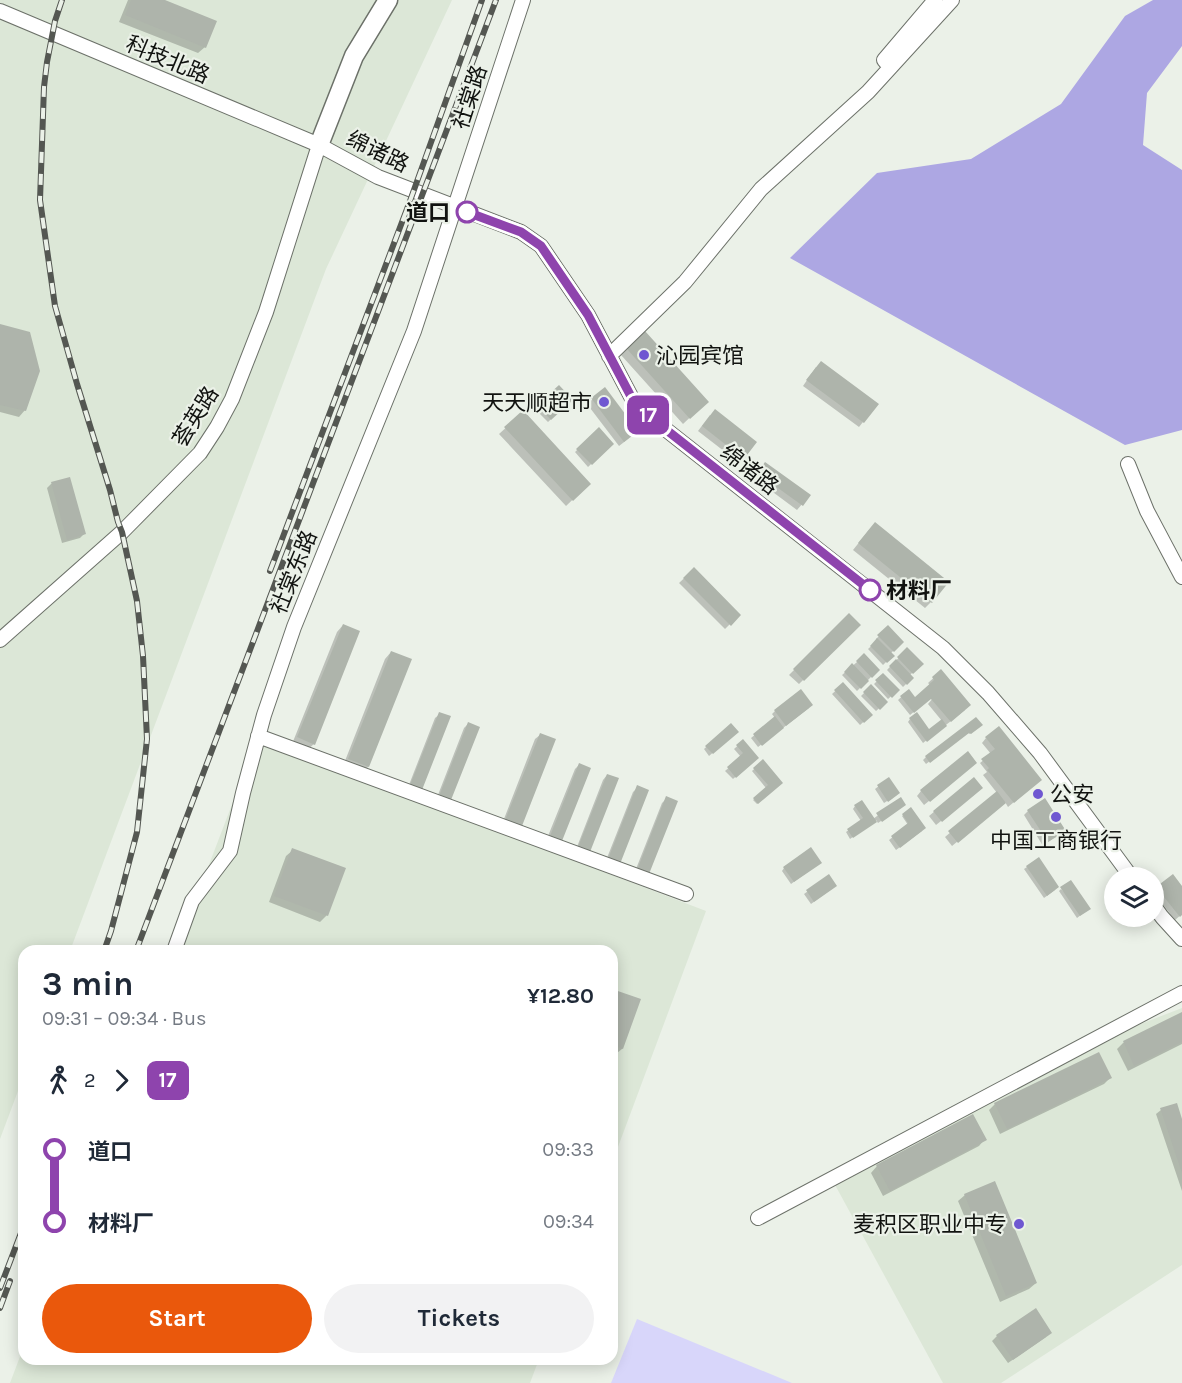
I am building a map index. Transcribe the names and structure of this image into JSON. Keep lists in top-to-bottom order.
{
  "streets": {
    "street": [
      "科技北路",
      "社棠路",
      "绵诸路",
      "荟英路",
      "社棠东路"
    ]
  },
  "crossings": [
    ["科技北路", "绵诸路"],
    ["科技北路", "荟英路"],
    ["社棠路", "绵诸路"],
    ["社棠路", "社棠东路"],
    ["绵诸路", "荟英路"],
    ["绵诸路", "社棠东路"]
  ],
  "places": [
    "道口",
    "沁园宾馆",
    "天天顺超市",
    "材料厂",
    "公安",
    "中国工商银行",
    "麦积区职业中专"
  ],
  "lines": ["bus line 17"],
  "page": {
    "on_map": "17",
    "heading": ["3 min", "09:31 – 09:34 · Bus", "¥12.80"],
    "legs": ["2", "17"],
    "list": [
      {
        "name": "道口",
        "value": "09:33"
      },
      {
        "name": "材料厂",
        "value": "09:34"
      }
    ],
    "buttons": ["Start", "Tickets"]
  }
}
